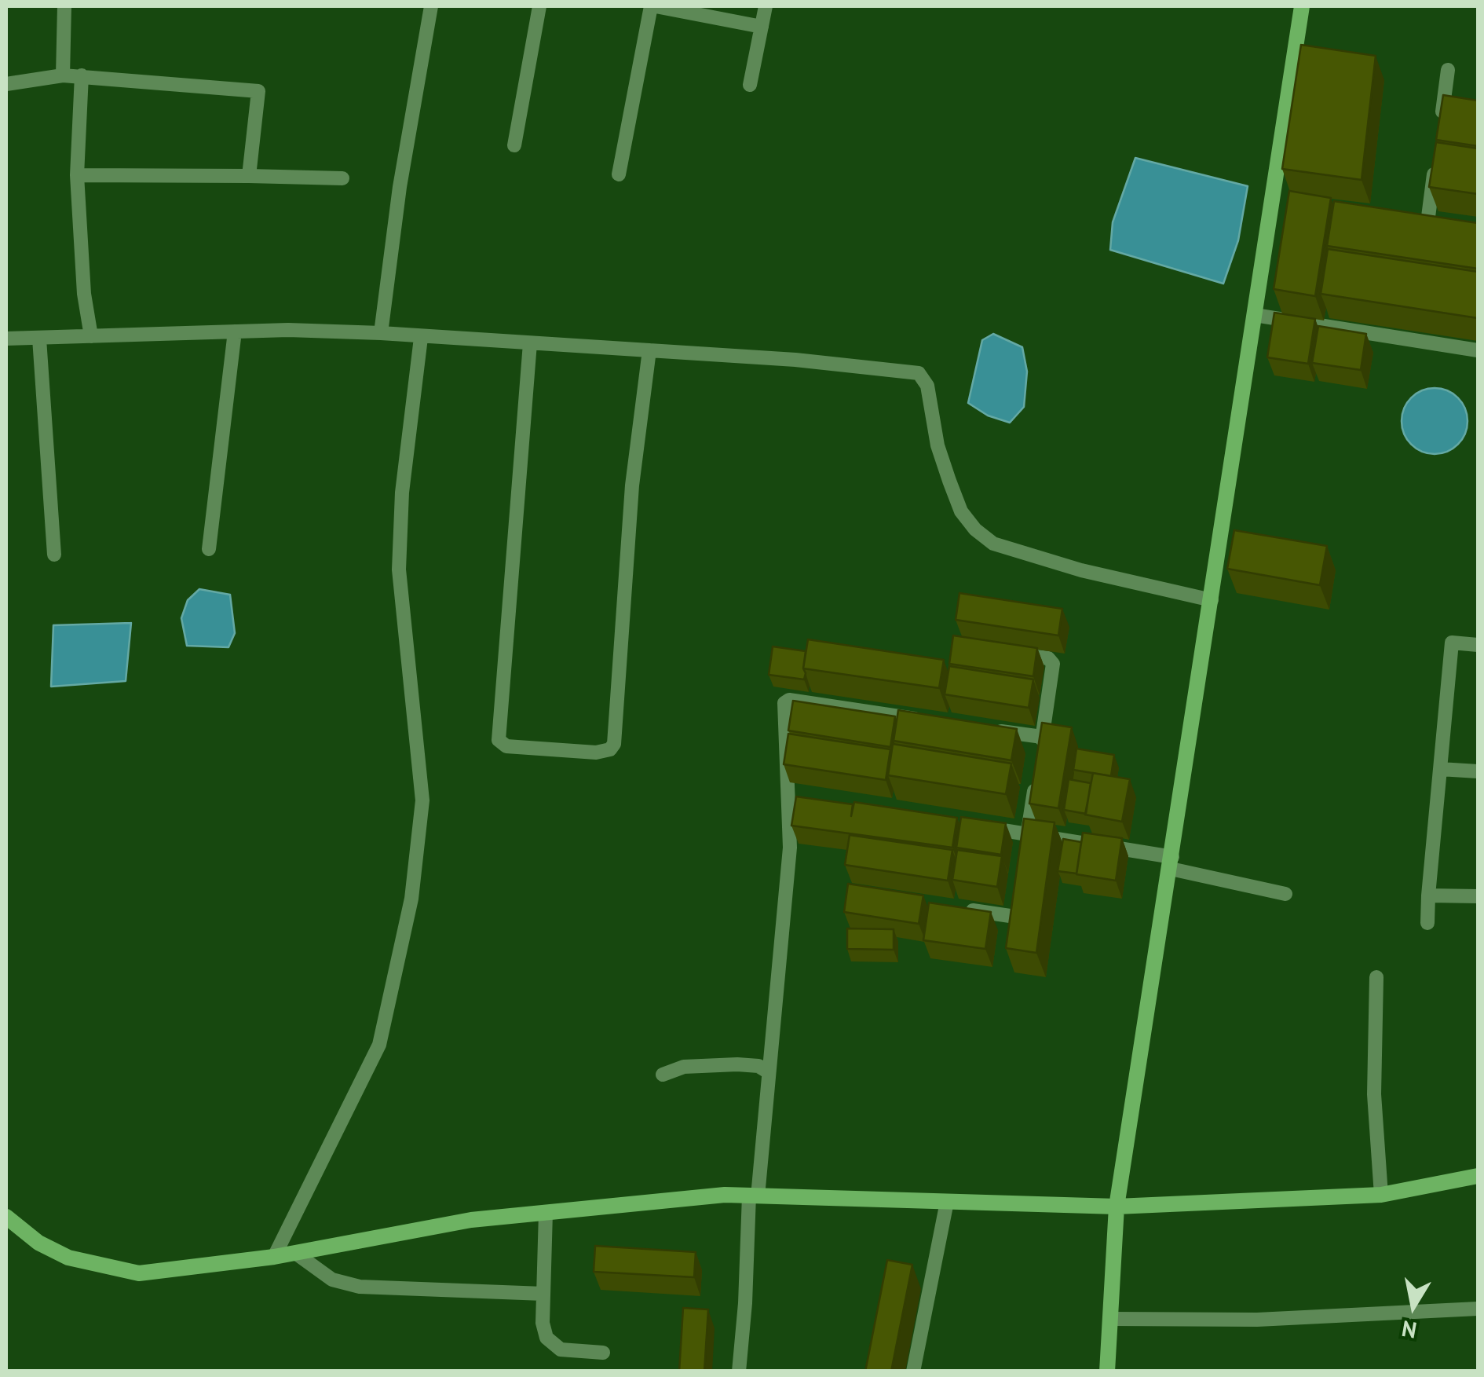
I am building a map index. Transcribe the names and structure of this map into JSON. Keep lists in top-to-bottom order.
{
  "north": "bottom"
}
